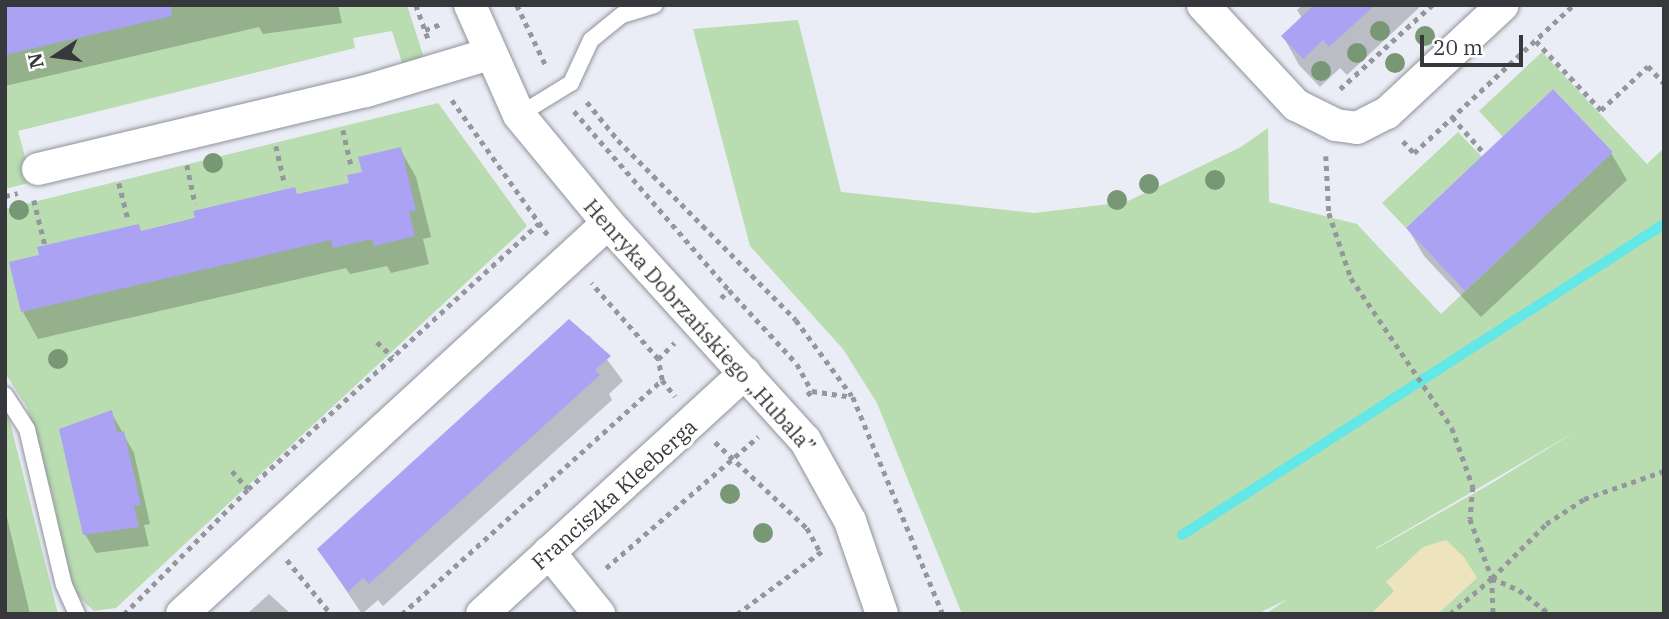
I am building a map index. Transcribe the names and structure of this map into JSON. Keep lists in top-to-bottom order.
{
  "streets": {
    "street": ["Henryka Dobrzańskiego „Hubala”", "Franciszka Kleeberga"]
  },
  "crossings": [
    ["Henryka Dobrzańskiego „Hubala”", "Franciszka Kleeberga"]
  ],
  "scale_bar": "20 m",
  "north": "left"
}
